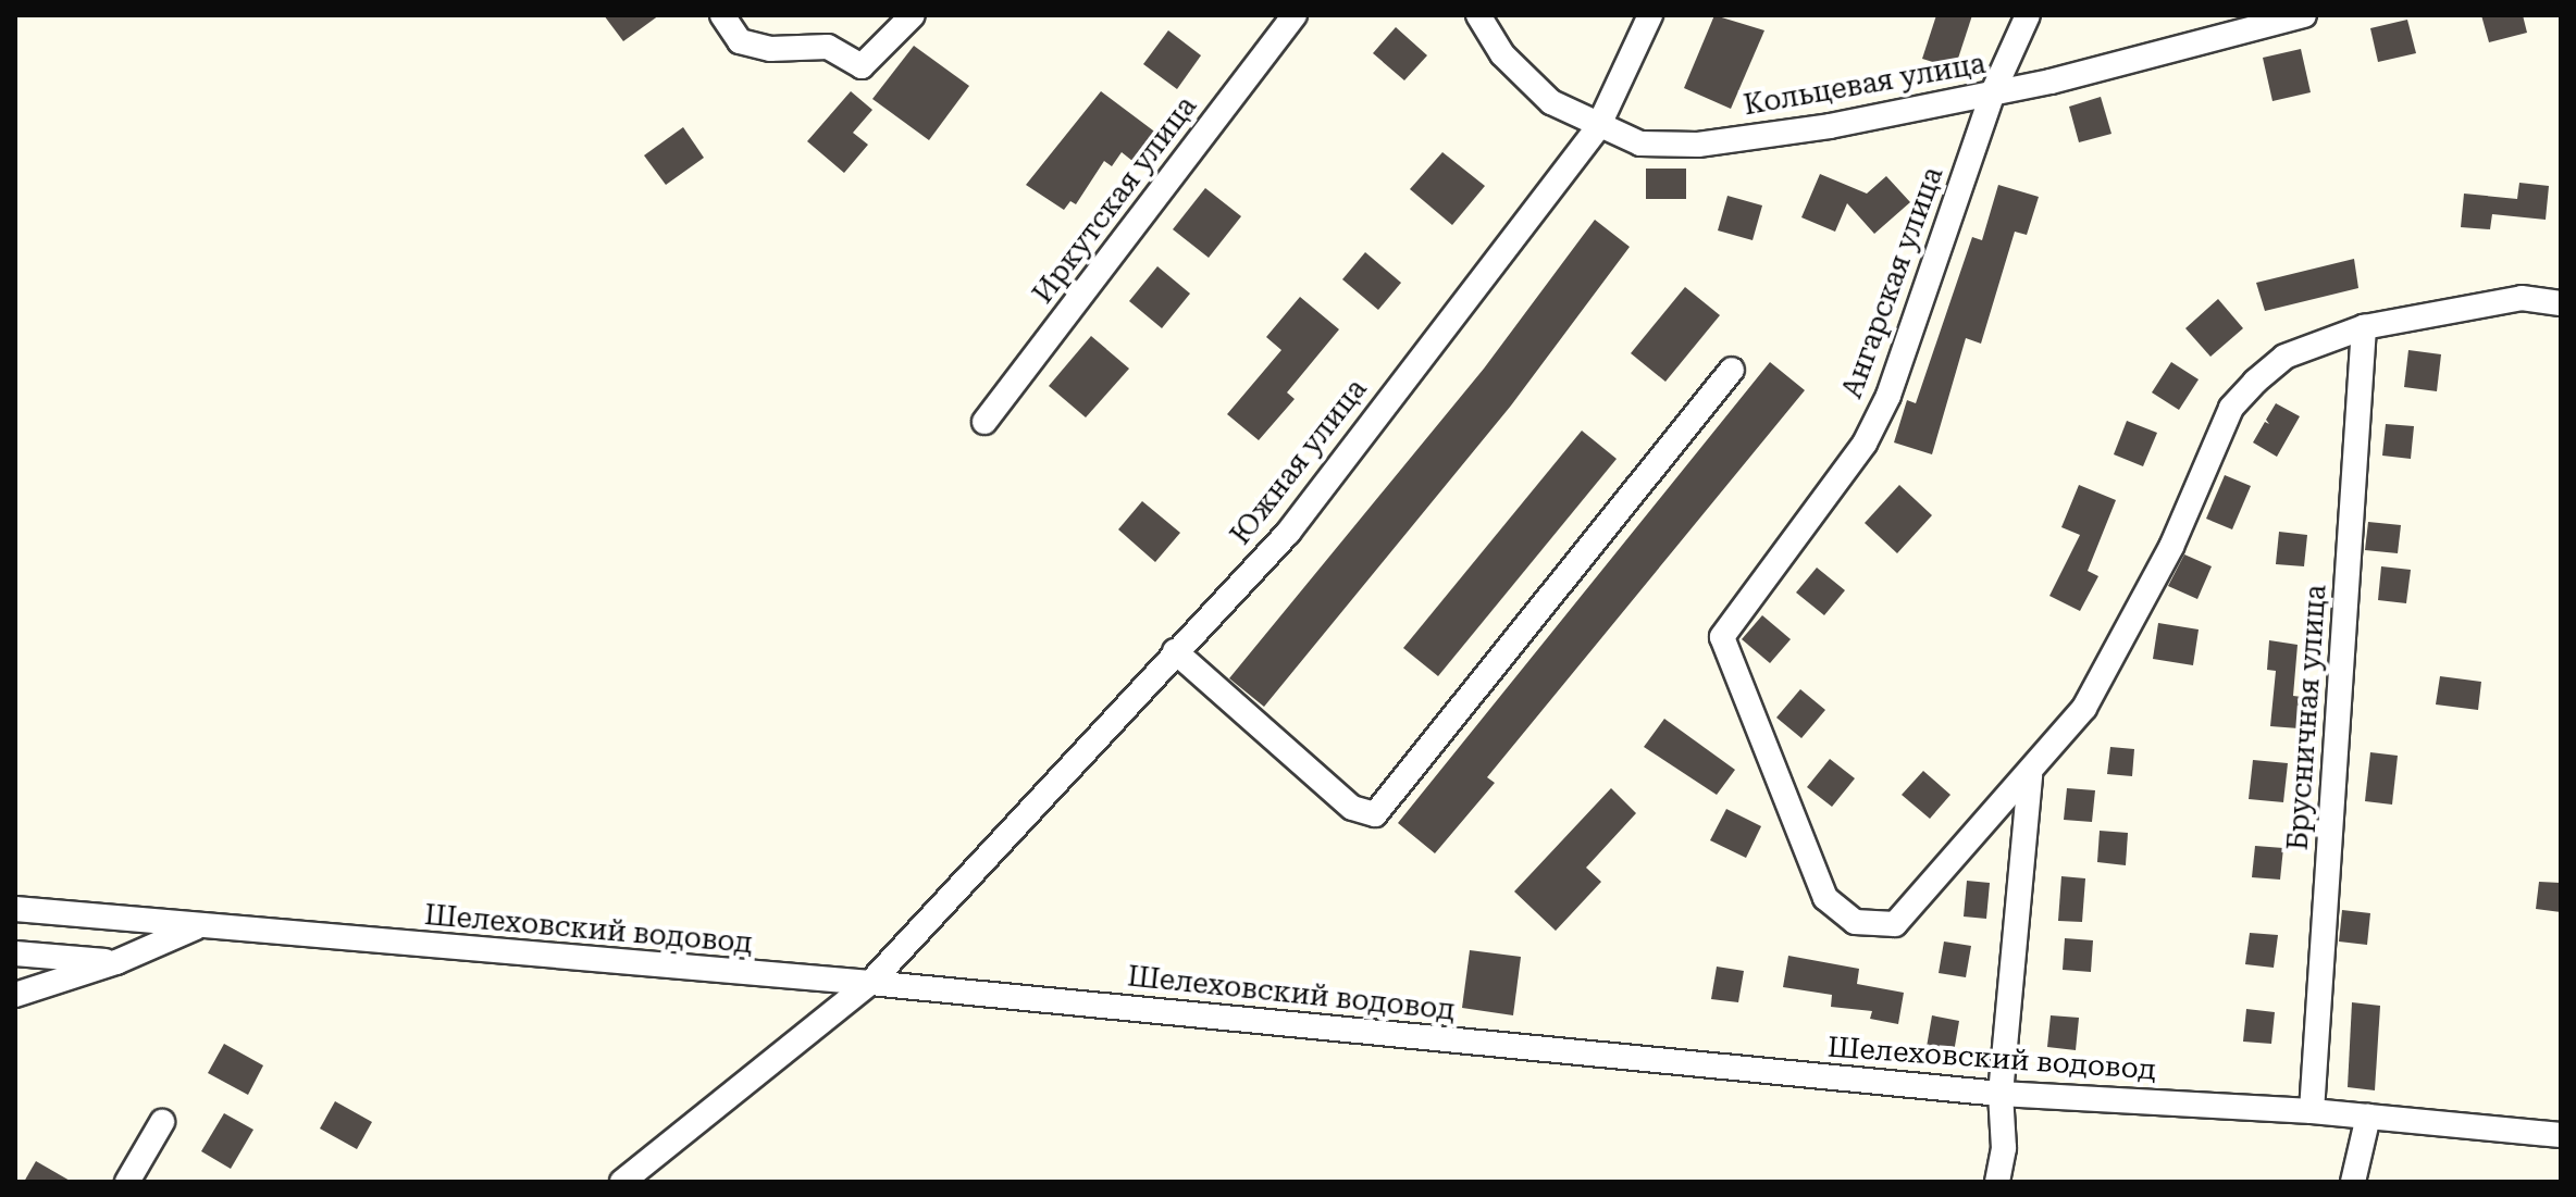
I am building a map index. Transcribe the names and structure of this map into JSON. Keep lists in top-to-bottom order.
{
  "streets": {
    "street": [
      "Кольцевая улица",
      "Иркутская улица",
      "Ангарская улица",
      "Южная улица",
      "Брусничная улица",
      "Шелеховский водовод"
    ]
  },
  "crossings": [
    ["Кольцевая улица", "Ангарская улица"],
    ["Кольцевая улица", "Южная улица"],
    ["Южная улица", "Шелеховский водовод"],
    ["Брусничная улица", "Шелеховский водовод"]
  ]
}
